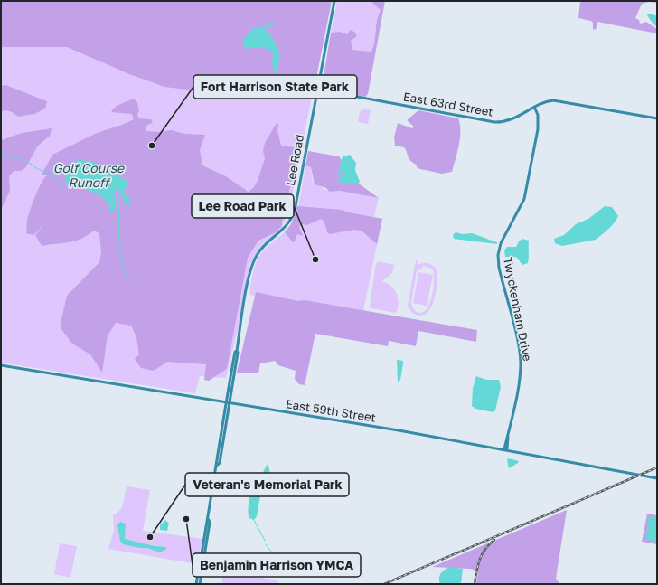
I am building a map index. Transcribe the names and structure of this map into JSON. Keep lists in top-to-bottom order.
{
  "streets": {
    "street": [
      "East 63rd Street",
      "Lee Road",
      "Twyckenham Drive",
      "East 59th Street"
    ]
  },
  "crossings": [
    ["East 63rd Street", "Lee Road"],
    ["East 63rd Street", "Twyckenham Drive"],
    ["Lee Road", "East 59th Street"],
    ["Twyckenham Drive", "East 59th Street"]
  ],
  "water": ["Golf Course Runoff"],
  "places": [
    "Fort Harrison State Park",
    "Lee Road Park",
    "Benjamin Harrison YMCA",
    "Veteran's Memorial Park"
  ]
}
